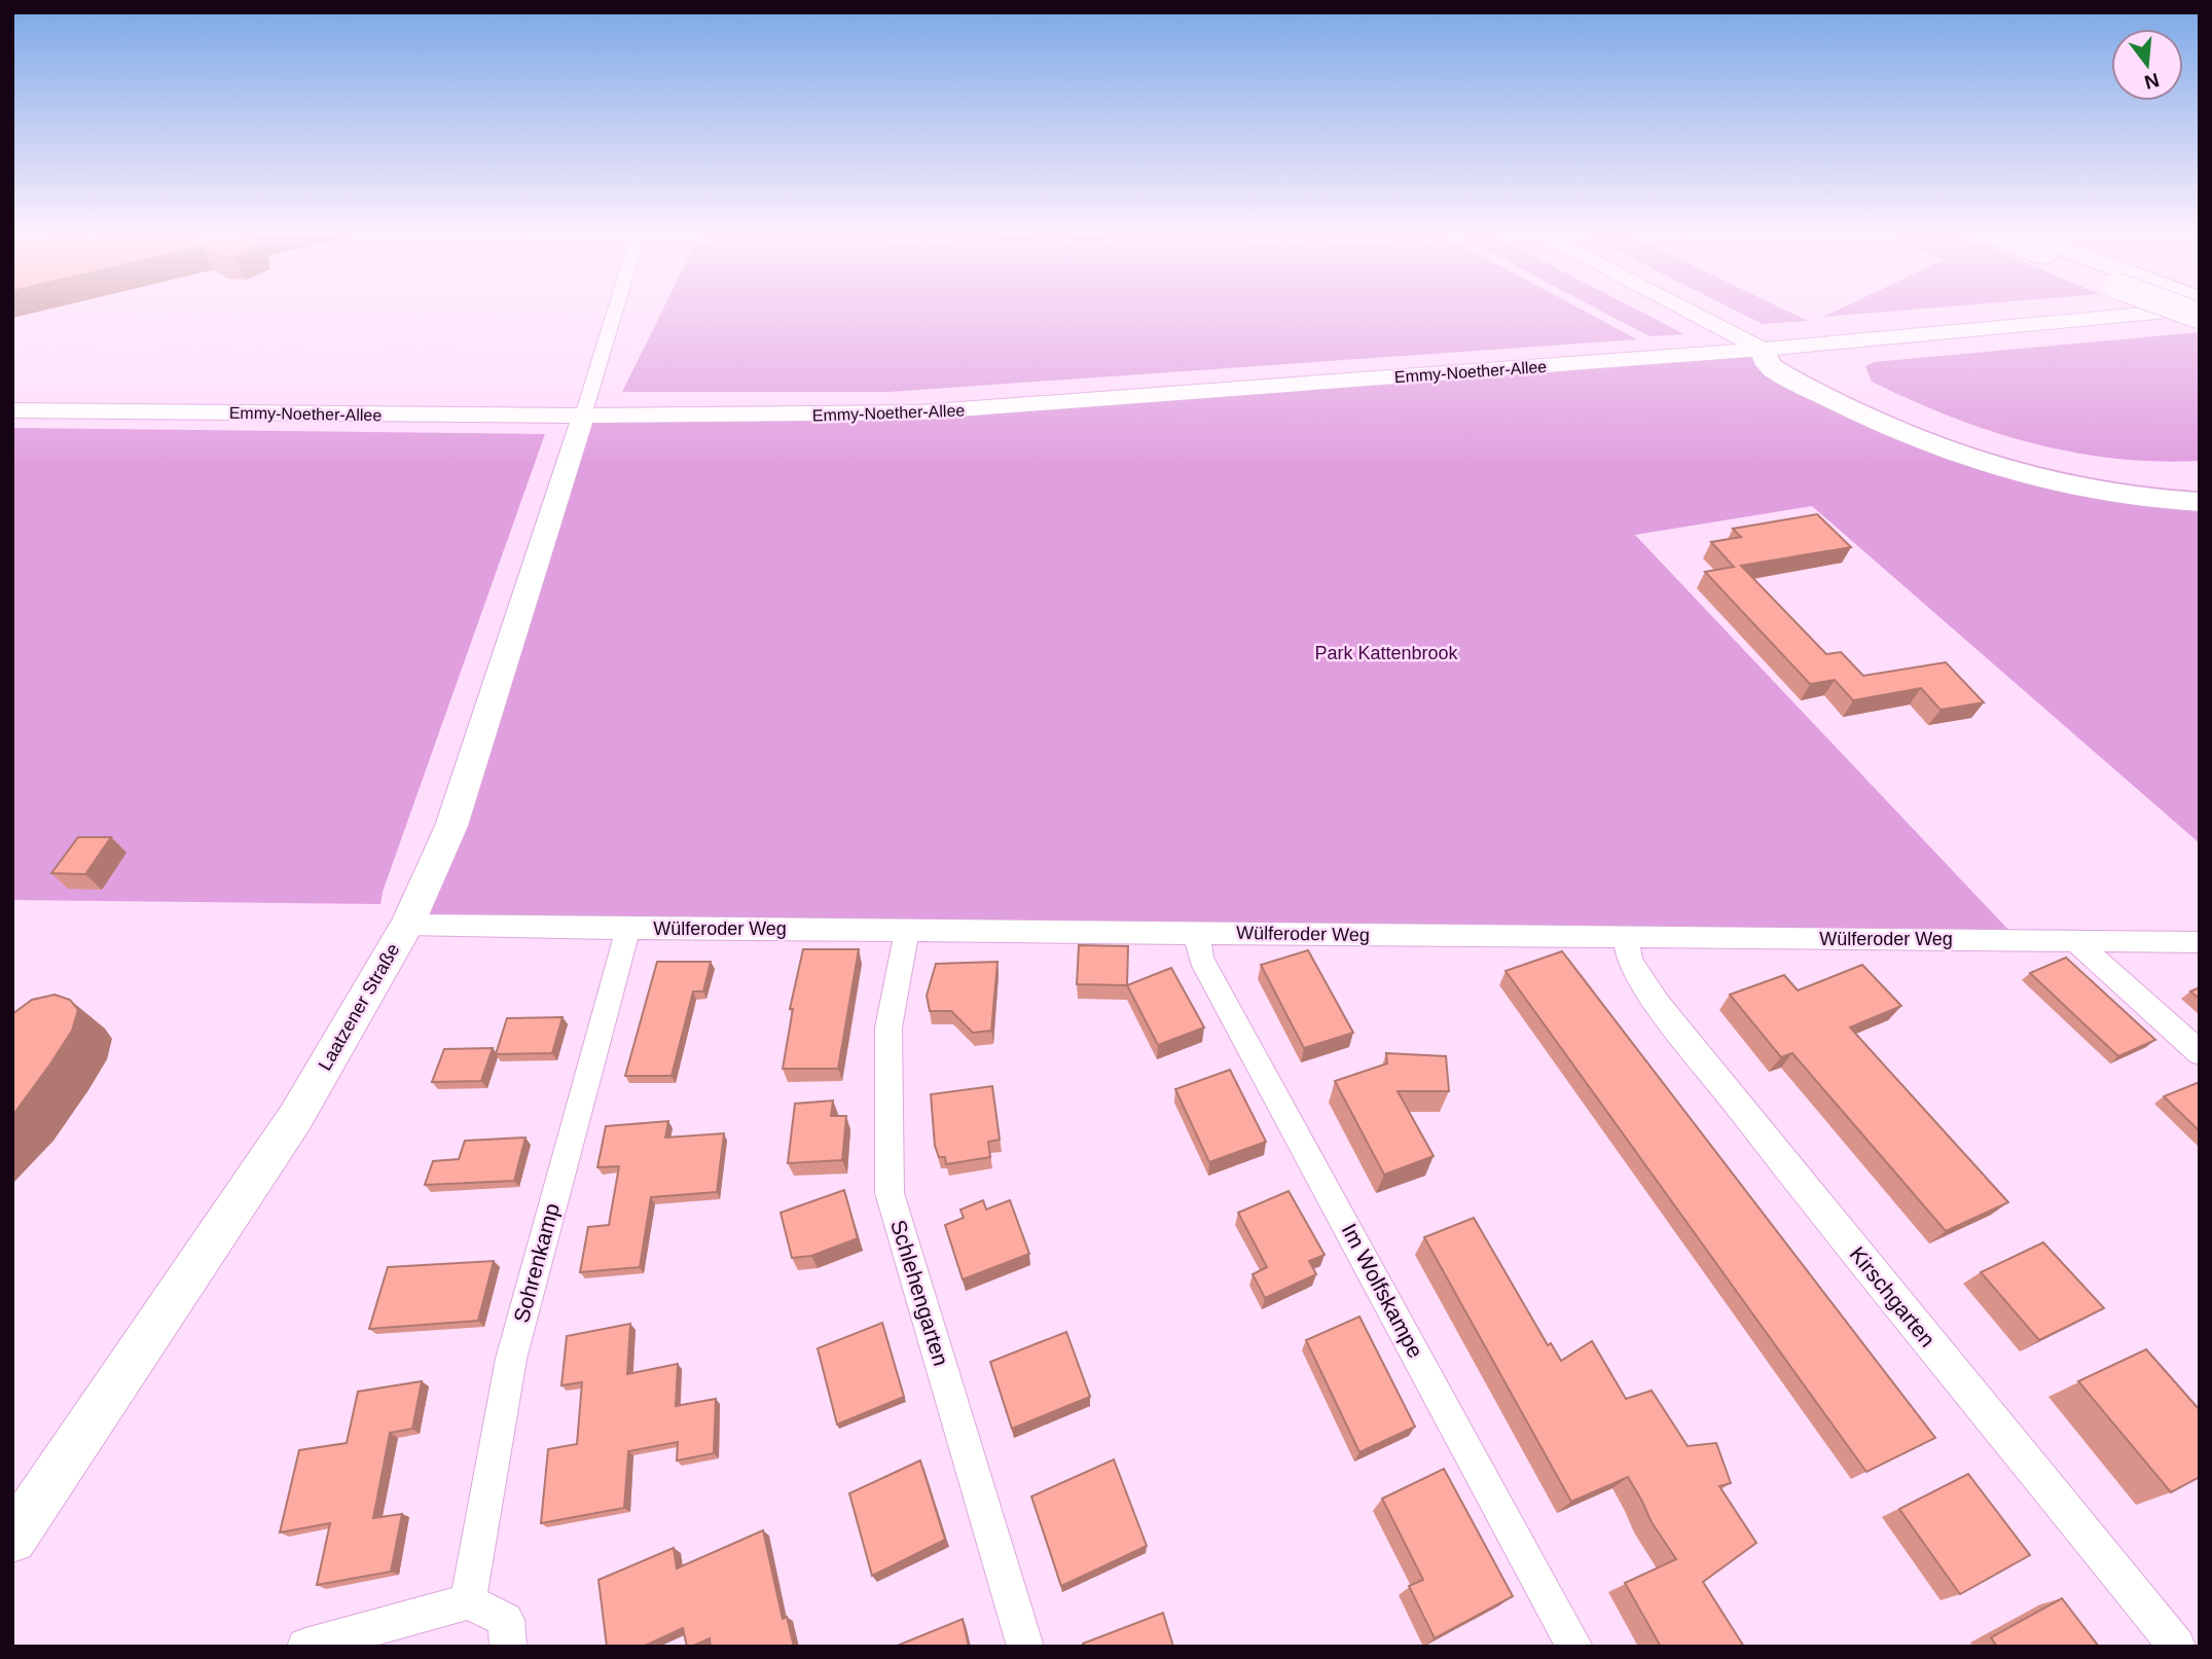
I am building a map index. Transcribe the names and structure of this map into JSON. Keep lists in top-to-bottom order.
{
  "streets": {
    "main road": ["Emmy-Noether-Allee", "Laatzener Straße"],
    "street": [
      "Wülferoder Weg",
      "Sohrenkamp",
      "Im Wolfskampe",
      "Schlehengarten",
      "Kirschgarten"
    ]
  },
  "crossings": [
    ["Emmy-Noether-Allee", "Laatzener Straße"],
    ["Wülferoder Weg", "Laatzener Straße"],
    ["Wülferoder Weg", "Sohrenkamp"],
    ["Wülferoder Weg", "Im Wolfskampe"],
    ["Wülferoder Weg", "Schlehengarten"],
    ["Wülferoder Weg", "Kirschgarten"]
  ],
  "parks": ["Park Kattenbrook"],
  "north": "bottom"
}
